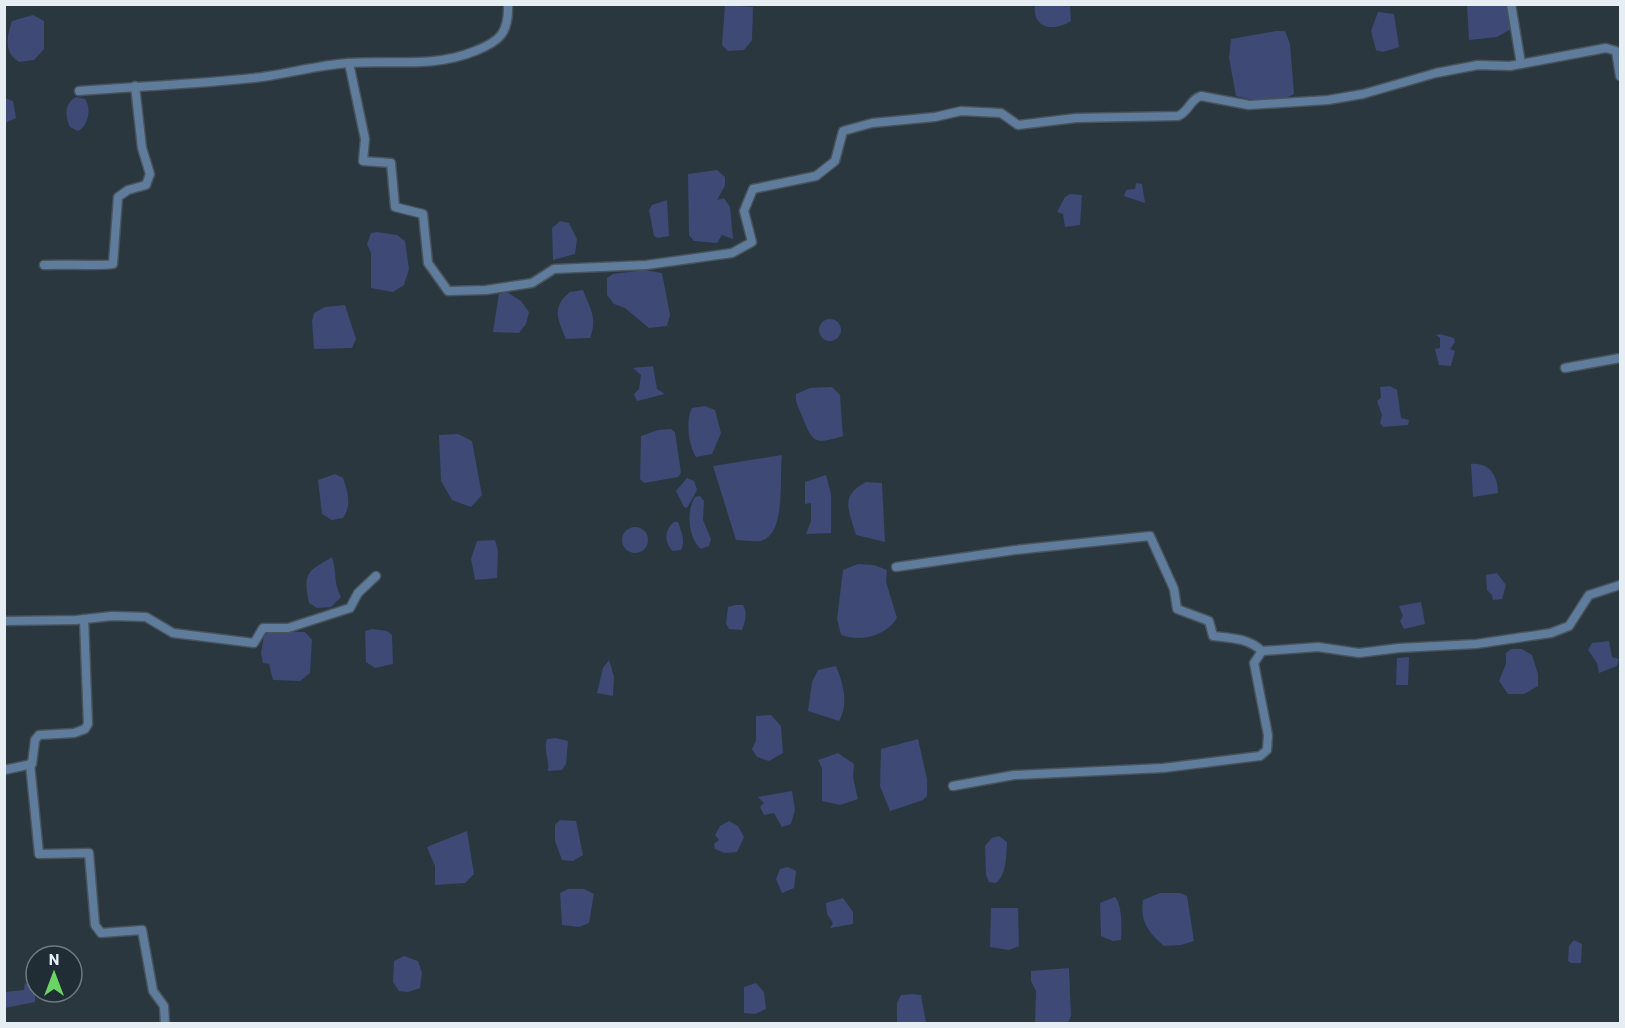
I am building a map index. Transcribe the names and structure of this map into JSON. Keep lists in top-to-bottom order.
{
  "north": "top"
}
